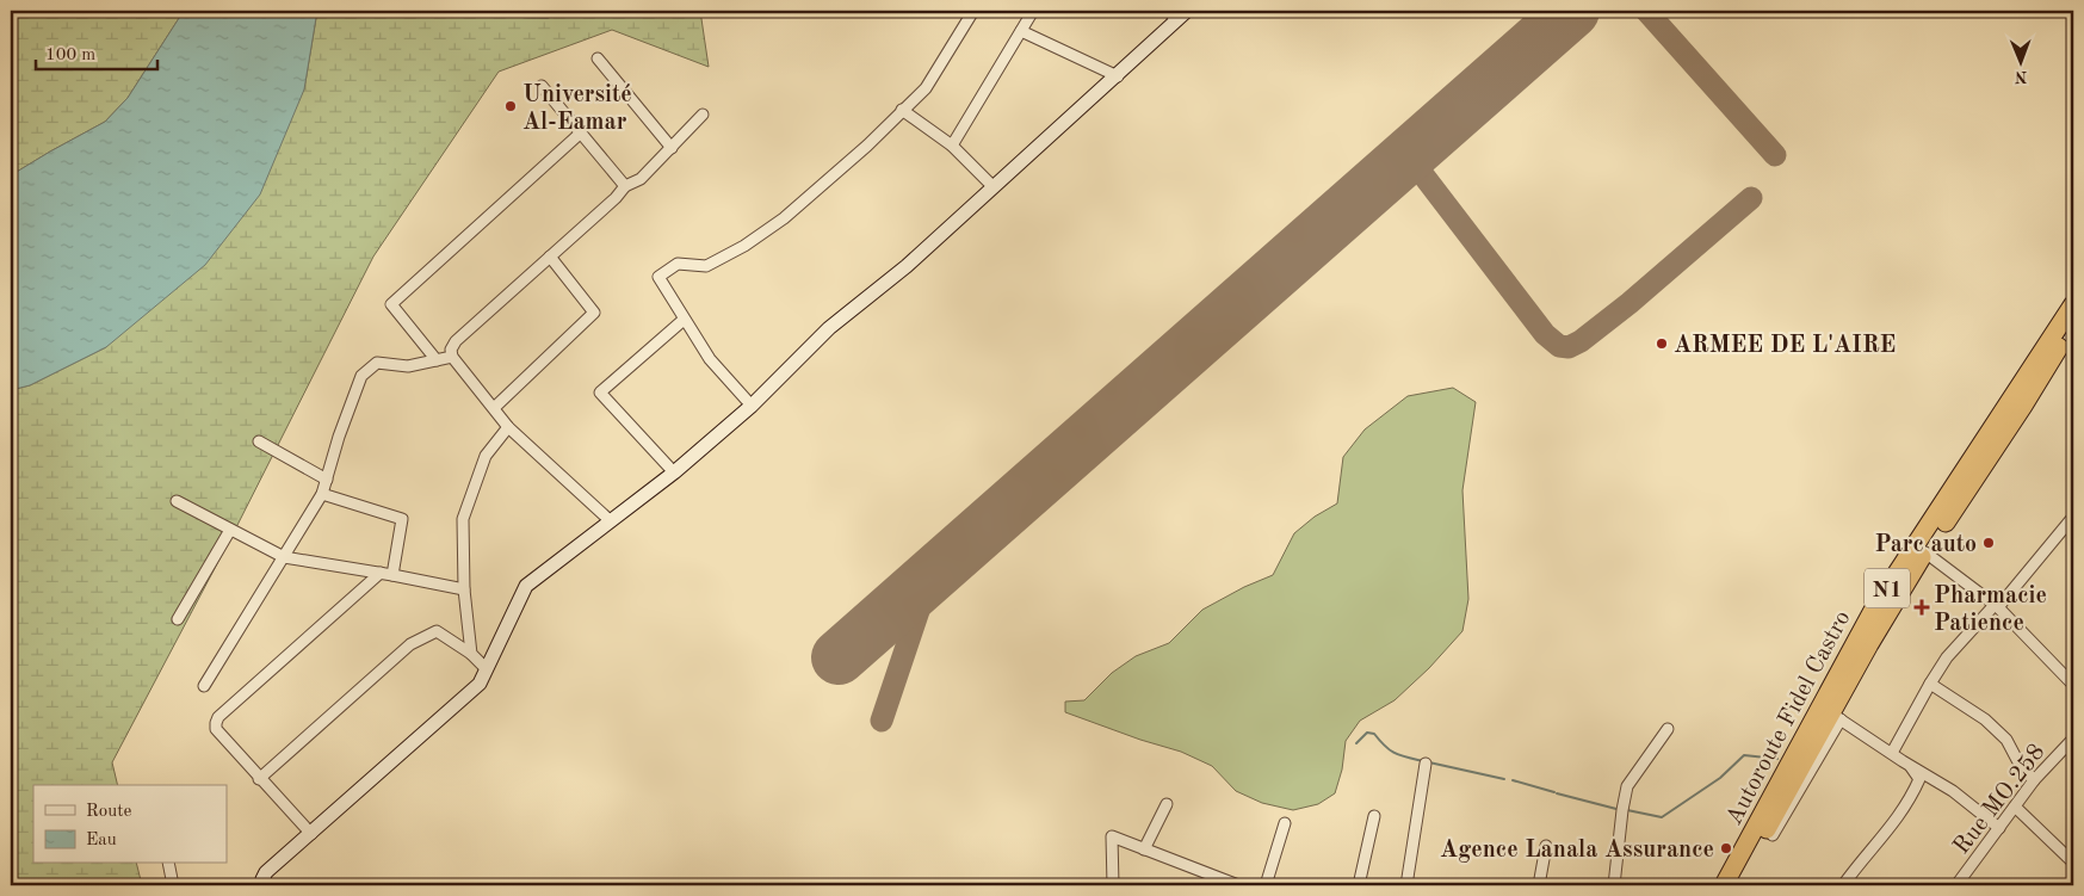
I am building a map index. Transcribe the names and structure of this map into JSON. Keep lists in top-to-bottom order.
{
  "streets": {
    "highway": ["N1", "Autoroute Fidel Castro"],
    "street": ["Rue MO.258"]
  },
  "places": {
    "other": [
      "Université Al-Eamar",
      "ARMEE DE L'AIRE",
      "Parc auto",
      "Agence Lanala Assurance"
    ],
    "health": ["Pharmacie Patience"]
  },
  "legend": ["Route", "Eau"],
  "scale_bar": "100 m",
  "north": "bottom"
}
